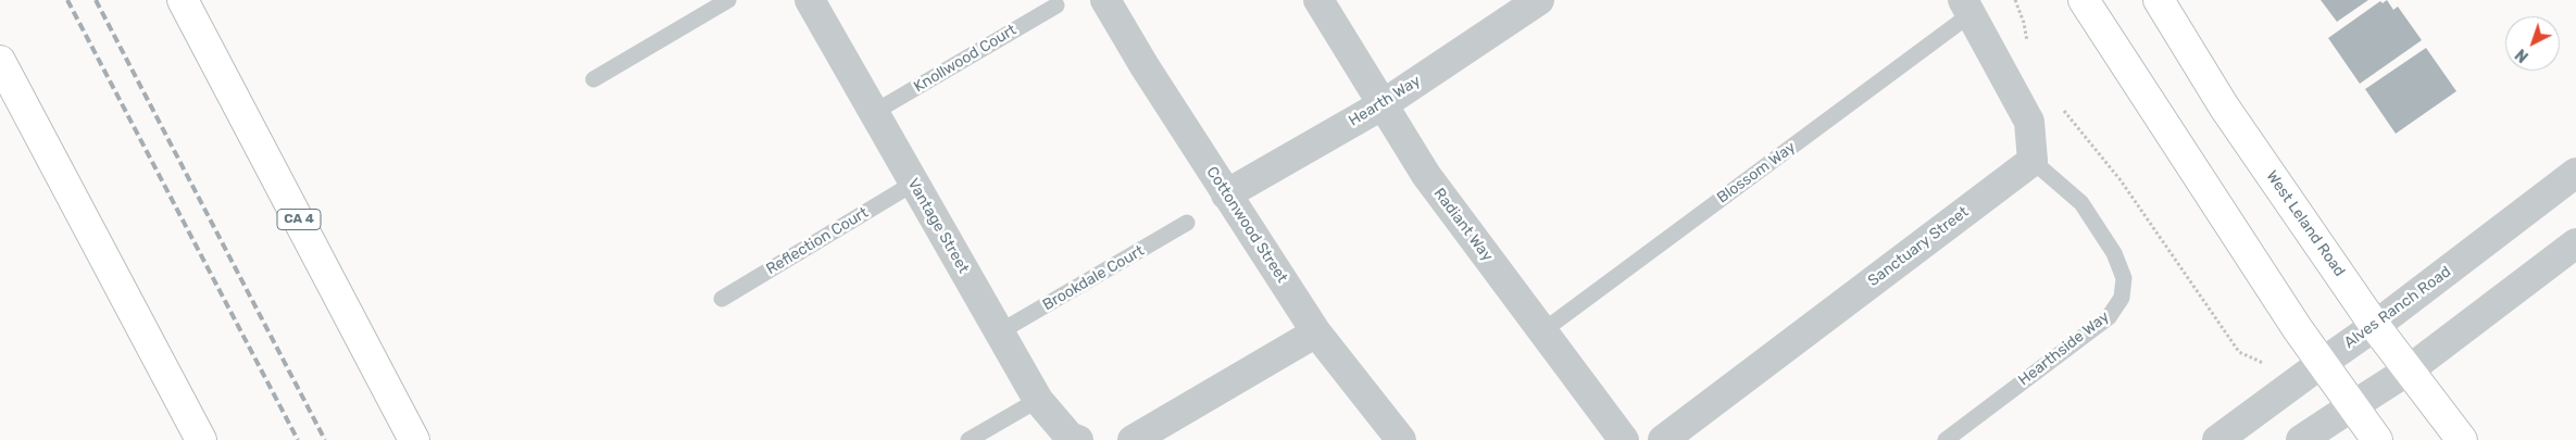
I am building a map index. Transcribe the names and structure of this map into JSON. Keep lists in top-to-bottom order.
{
  "streets": {
    "main road": ["CA 4", "West Leland Road"],
    "street": [
      "Hearth Way",
      "Cottonwood Street",
      "Radiant Way",
      "Vantage Street",
      "Sanctuary Street",
      "Alves Ranch Road"
    ],
    "lane": [
      "Knollwood Court",
      "Blossom Way",
      "Reflection Court",
      "Brookdale Court",
      "Hearthside Way"
    ]
  },
  "crossings": [
    ["Knollwood Court", "Vantage Street"],
    ["Hearth Way", "Cottonwood Street"],
    ["Hearth Way", "Radiant Way"],
    ["Blossom Way", "Radiant Way"],
    ["West Leland Road", "Alves Ranch Road"],
    ["Vantage Street", "Reflection Court"],
    ["Vantage Street", "Brookdale Court"],
    ["Sanctuary Street", "Hearthside Way"]
  ],
  "north": "bottom left"
}
